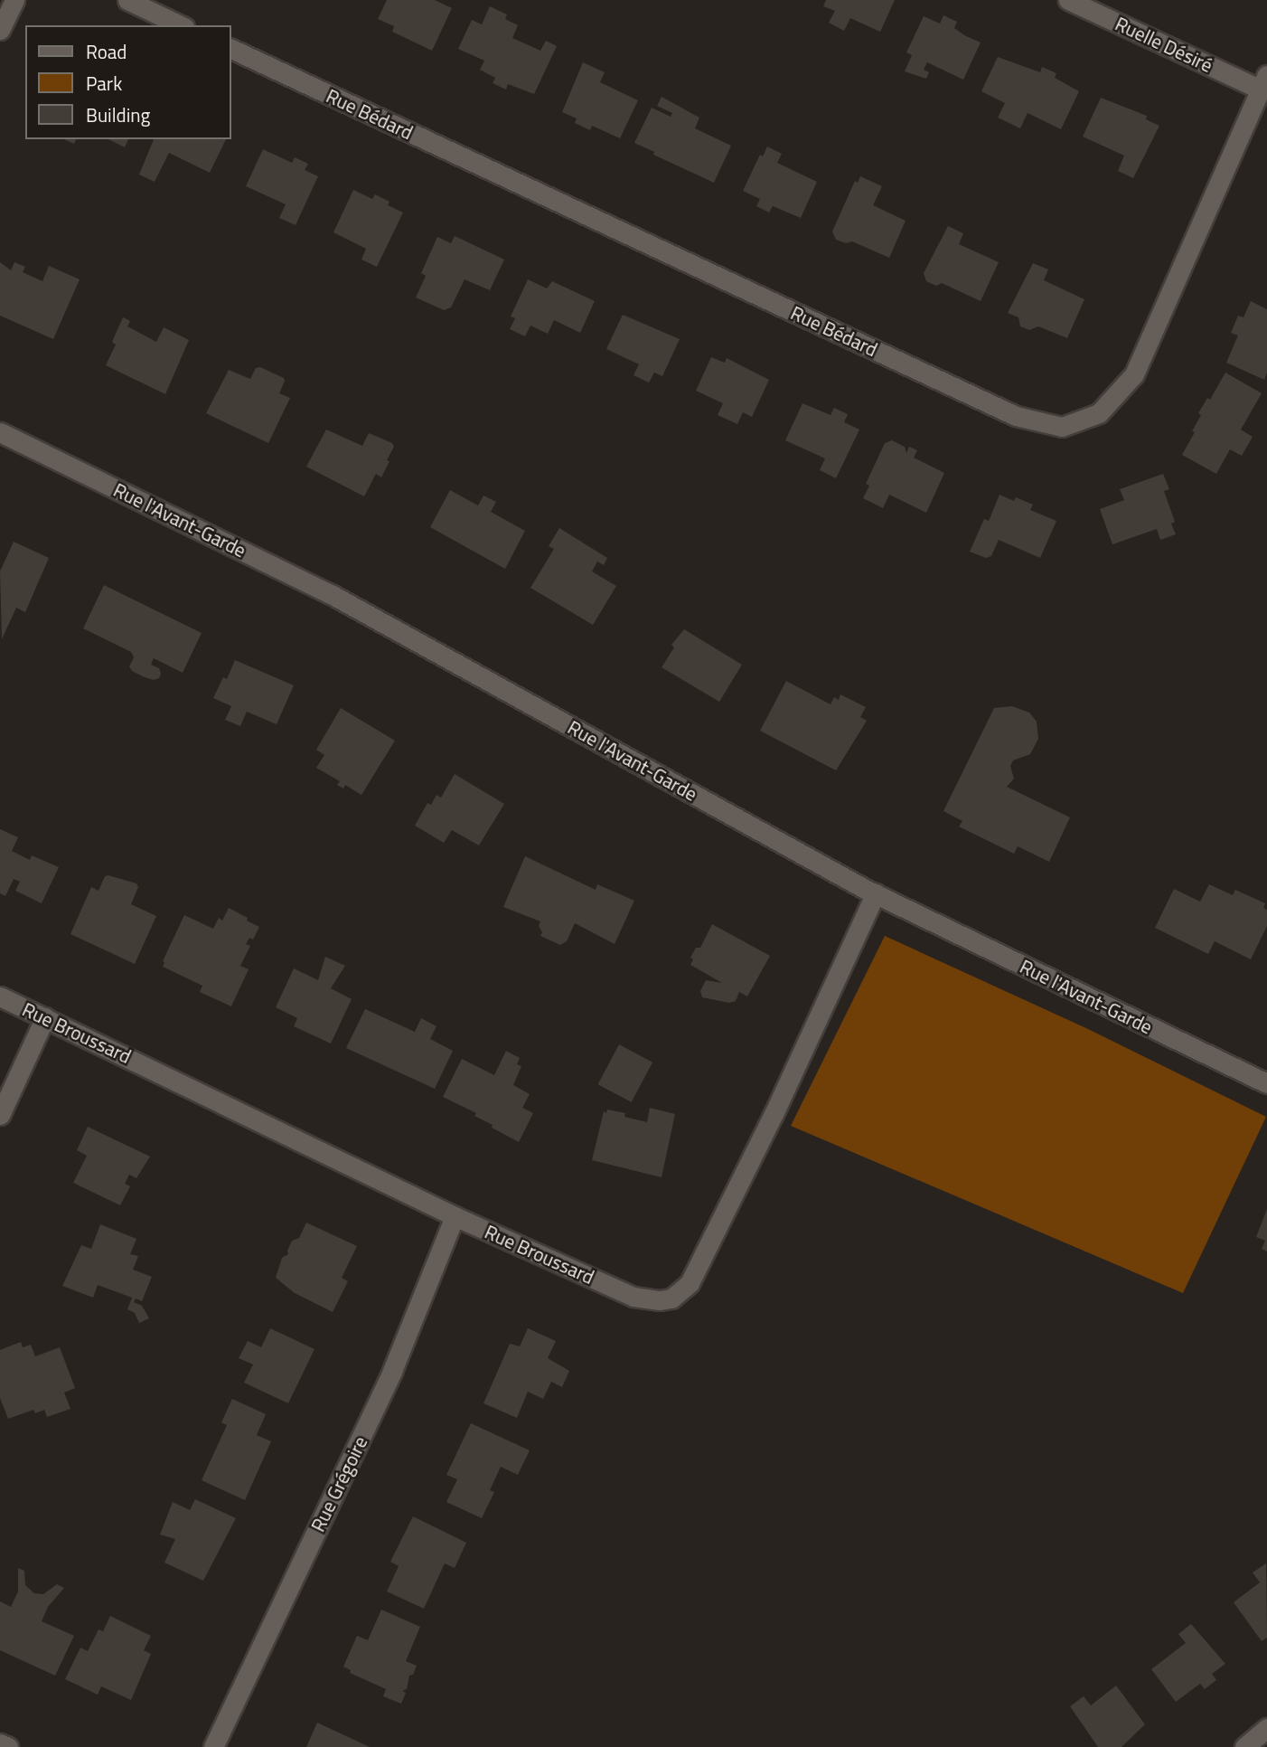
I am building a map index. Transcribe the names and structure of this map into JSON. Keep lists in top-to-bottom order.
{
  "streets": {
    "street": [
      "Ruelle Désiré",
      "Rue Bédard",
      "Rue l'Avant-Garde",
      "Rue Broussard",
      "Rue Grégoire"
    ]
  },
  "crossings": [
    ["Ruelle Désiré", "Rue Bédard"],
    ["Rue l'Avant-Garde", "Rue Broussard"],
    ["Rue Broussard", "Rue Grégoire"]
  ],
  "legend": ["Road", "Park", "Building"]
}
